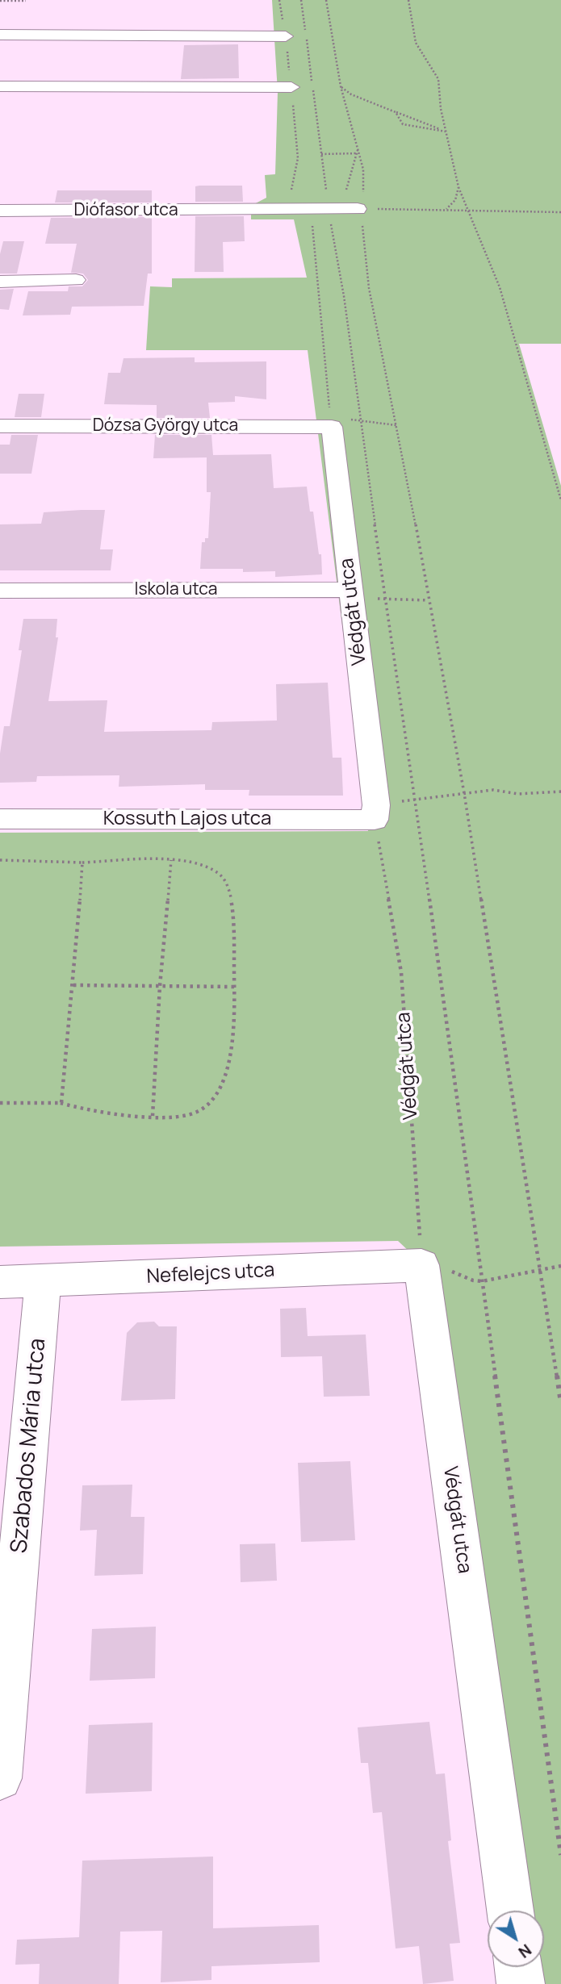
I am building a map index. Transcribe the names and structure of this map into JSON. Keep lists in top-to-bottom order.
{
  "streets": {
    "street": [
      "Diófasor utca",
      "Dózsa György utca",
      "Iskola utca",
      "Védgát utca",
      "Kossuth Lajos utca",
      "Nefelejcs utca",
      "Szabados Mária utca"
    ]
  },
  "crossings": [
    ["Dózsa György utca", "Védgát utca"],
    ["Iskola utca", "Védgát utca"],
    ["Védgát utca", "Kossuth Lajos utca"],
    ["Védgát utca", "Nefelejcs utca"],
    ["Nefelejcs utca", "Szabados Mária utca"]
  ],
  "north": "bottom right"
}
